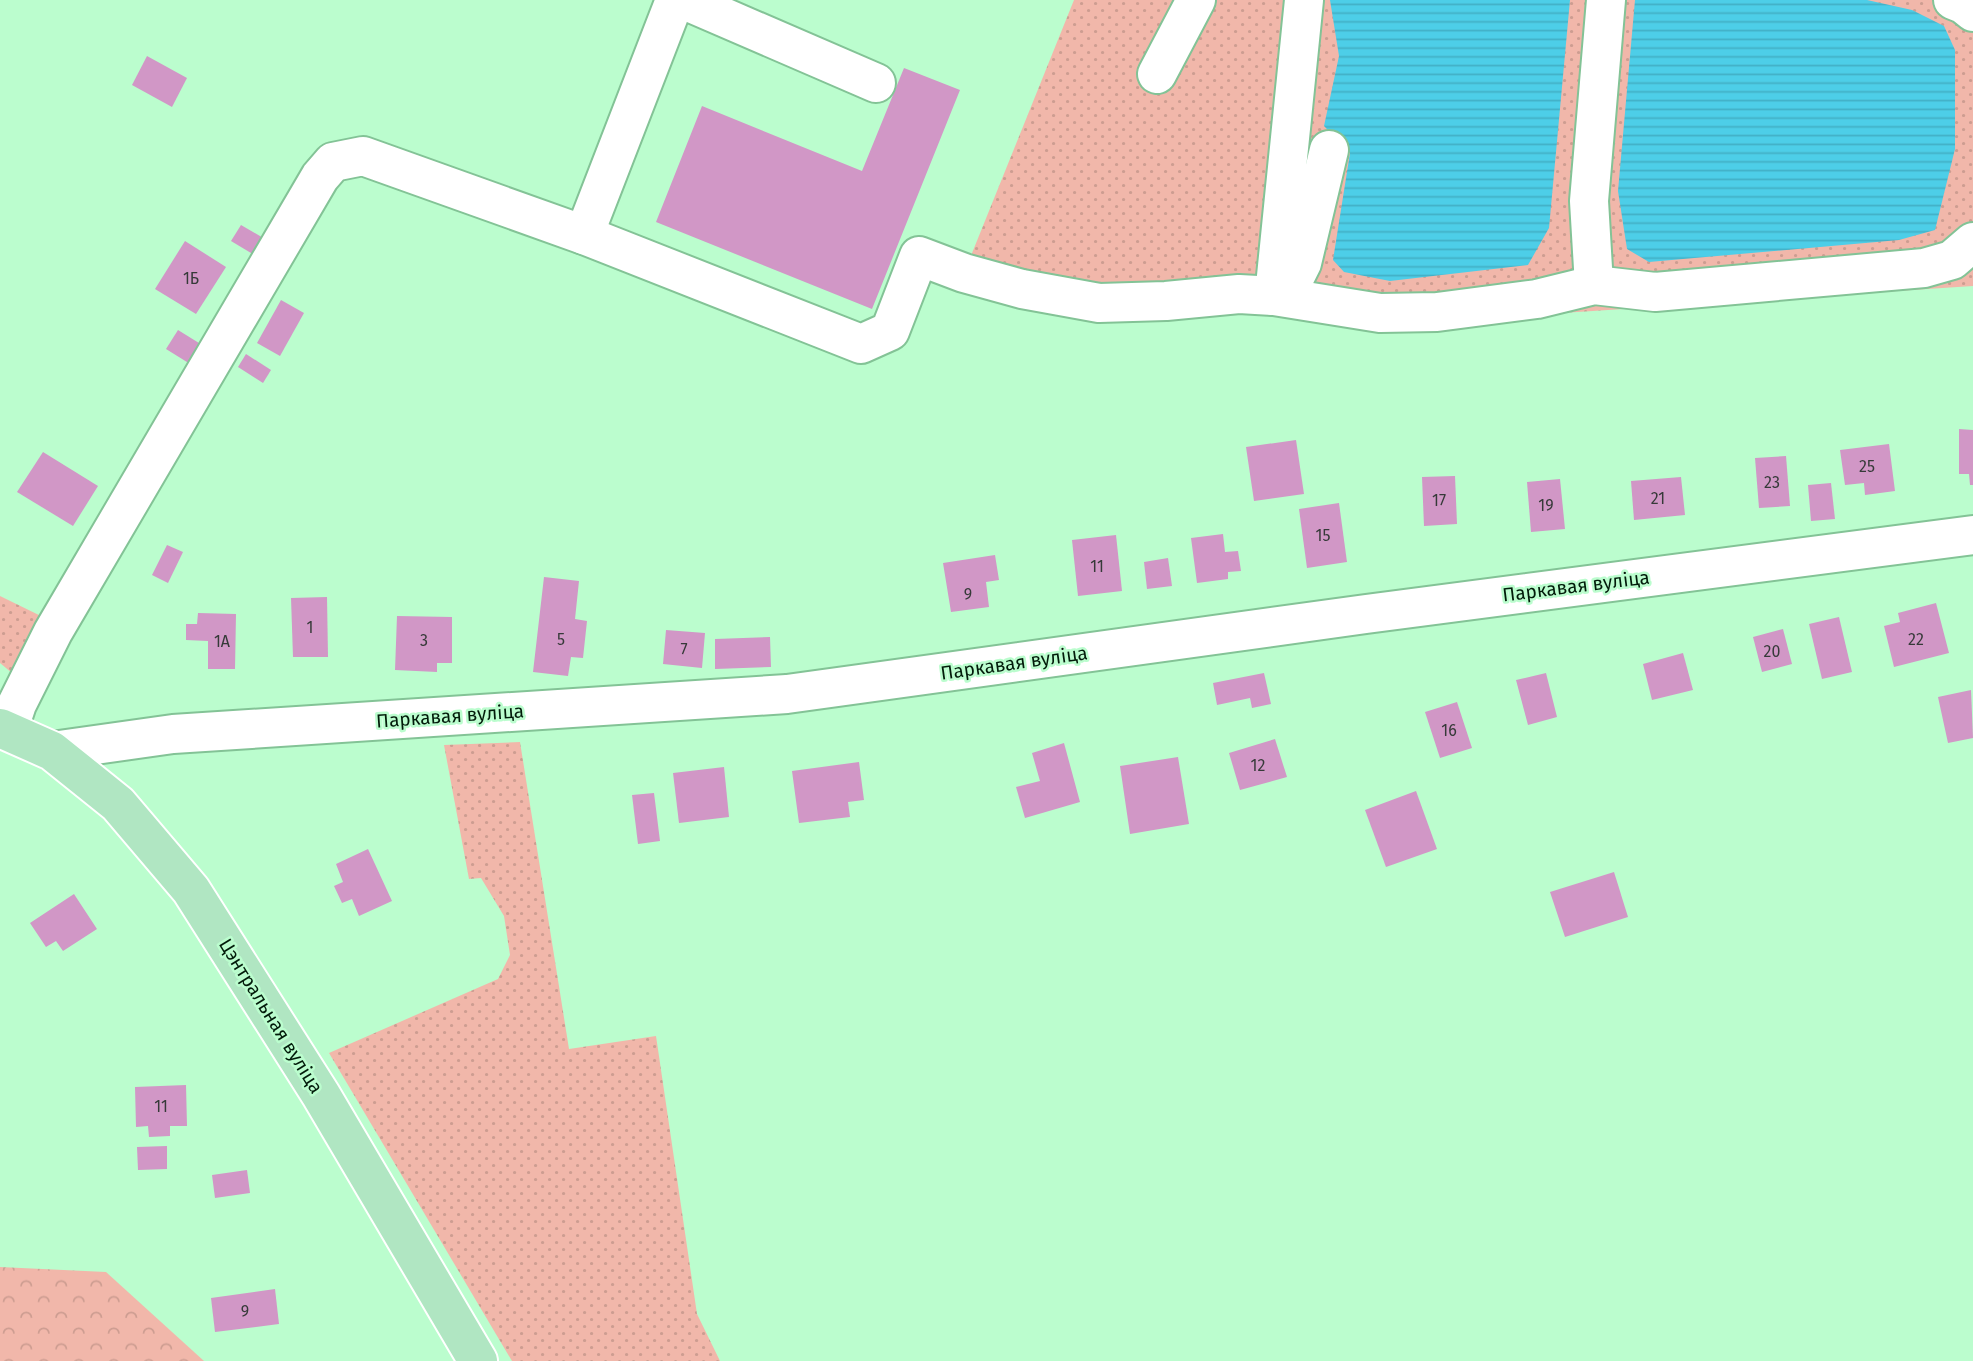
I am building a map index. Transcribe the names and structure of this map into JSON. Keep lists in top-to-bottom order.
{
  "streets": {
    "main road": ["Цэнтральная вуліца"],
    "street": ["Паркавая вуліца"]
  },
  "crossings": [
    ["Паркавая вуліца", "Цэнтральная вуліца"]
  ],
  "house_numbers": [
    "1Б",
    "25",
    "23",
    "21",
    "17",
    "19",
    "15",
    "11",
    "9",
    "1",
    "5",
    "22",
    "3",
    "1А",
    "7",
    "20",
    "16",
    "12",
    "11",
    "9"
  ]
}
